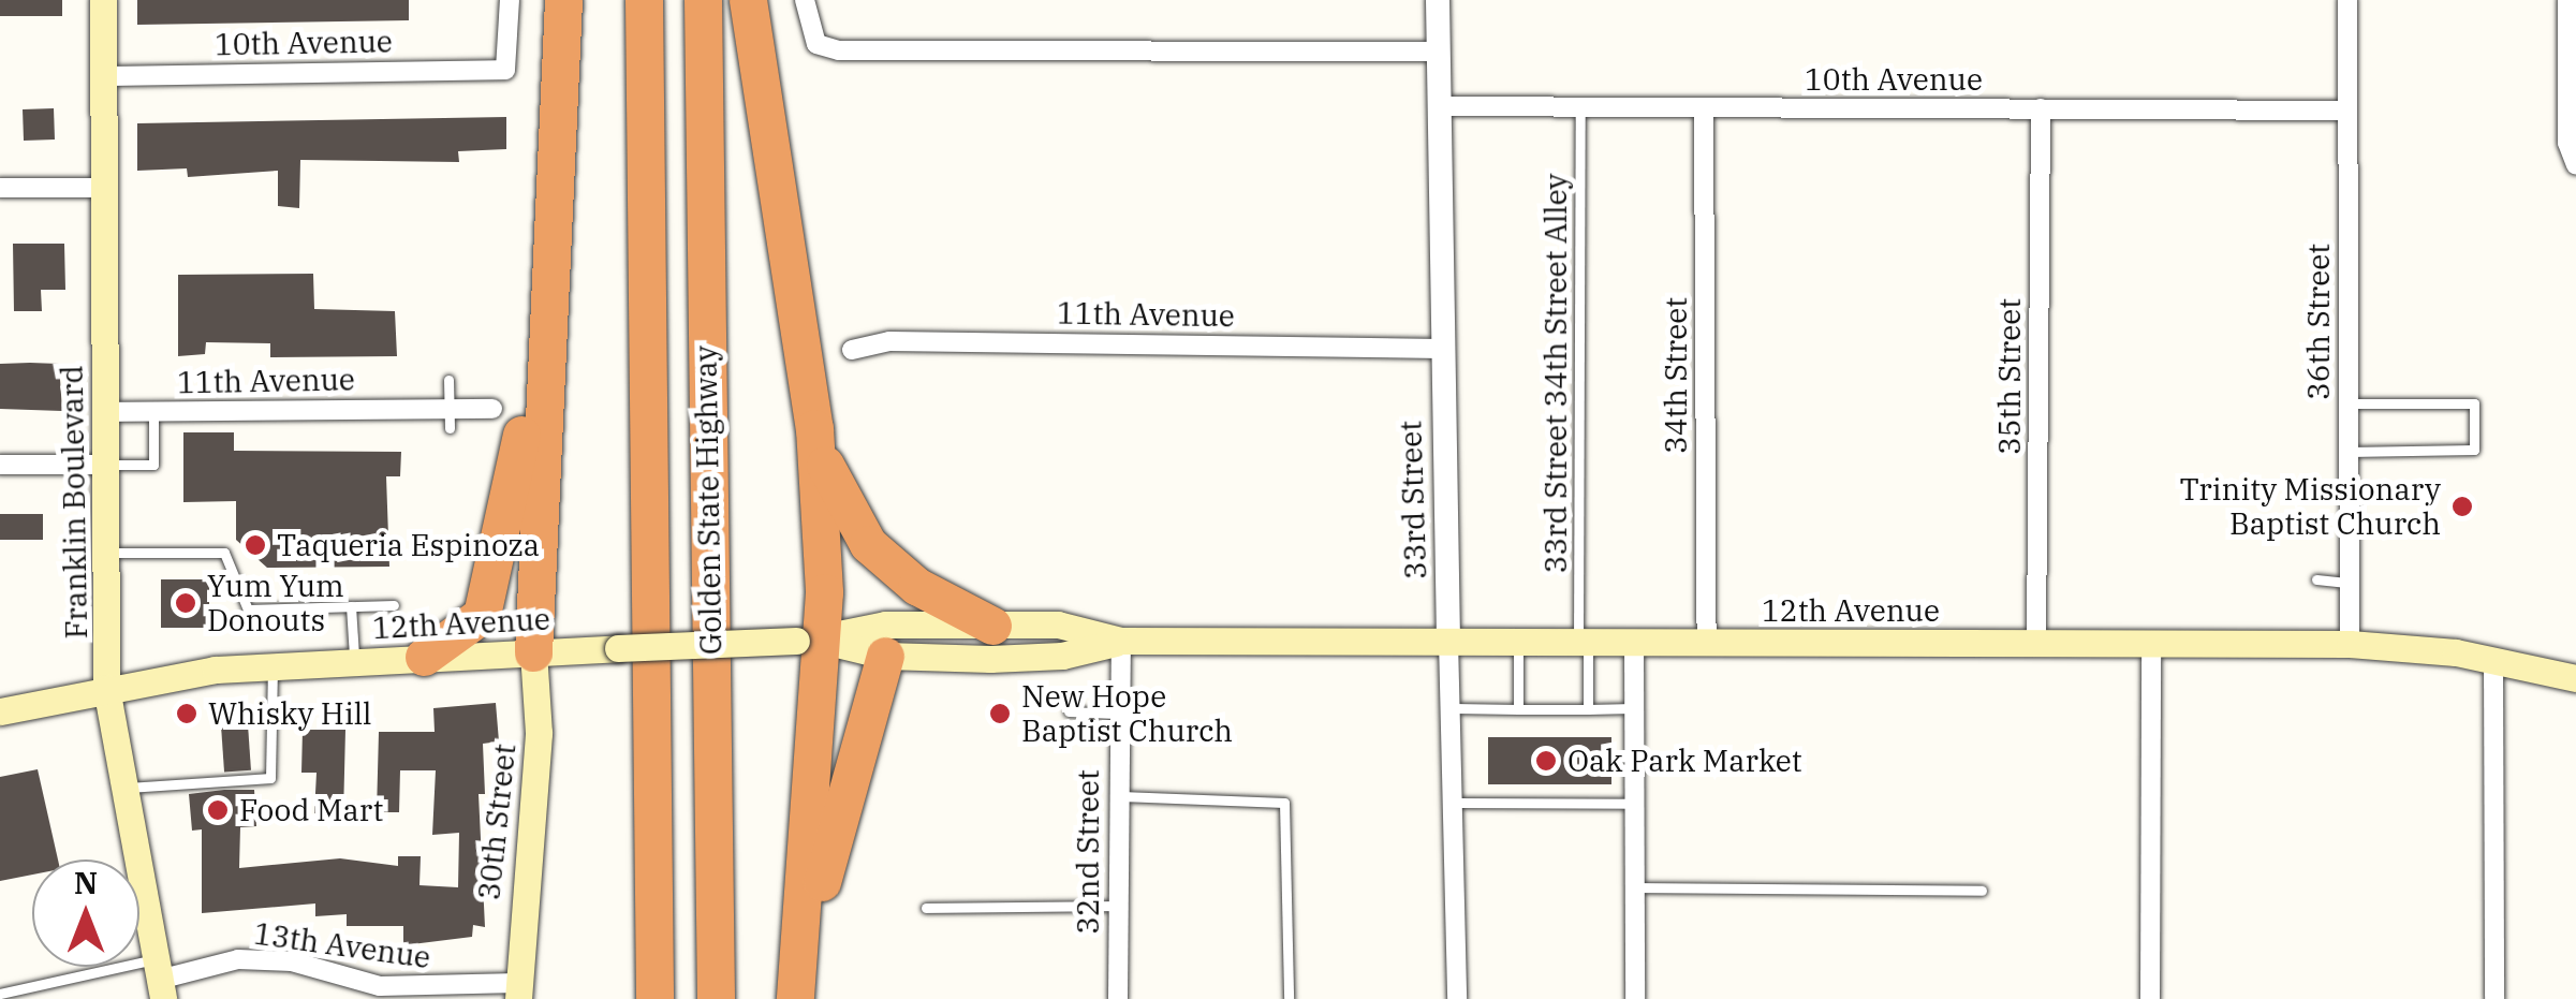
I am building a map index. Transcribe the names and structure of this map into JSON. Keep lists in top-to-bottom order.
{
  "streets": {
    "highway": ["Golden State Highway"],
    "main road": ["Franklin Boulevard", "12th Avenue", "30th Street"],
    "street": [
      "10th Avenue",
      "11th Avenue",
      "36th Street",
      "34th Street",
      "35th Street",
      "33rd Street",
      "32nd Street",
      "13th Avenue"
    ],
    "lane": ["33rd Street 34th Street Alley"]
  },
  "crossings": [
    ["10th Avenue", "36th Street"],
    ["10th Avenue", "33rd Street 34th Street Alley"],
    ["10th Avenue", "34th Street"],
    ["10th Avenue", "35th Street"],
    ["10th Avenue", "33rd Street"],
    ["10th Avenue", "Franklin Boulevard"],
    ["11th Avenue", "33rd Street"],
    ["11th Avenue", "Franklin Boulevard"],
    ["36th Street", "12th Avenue"],
    ["33rd Street 34th Street Alley", "12th Avenue"],
    ["34th Street", "12th Avenue"],
    ["35th Street", "12th Avenue"],
    ["33rd Street", "12th Avenue"],
    ["Franklin Boulevard", "12th Avenue"],
    ["Franklin Boulevard", "13th Avenue"],
    ["12th Avenue", "30th Street"],
    ["12th Avenue", "32nd Street"],
    ["30th Street", "13th Avenue"]
  ],
  "places": [
    "Trinity Missionary Baptist Church",
    "Taqueria Espinoza",
    "Yum Yum Donouts",
    "Whisky Hill",
    "New Hope Baptist Church",
    "Oak Park Market",
    "Food Mart"
  ],
  "north": "top"
}
